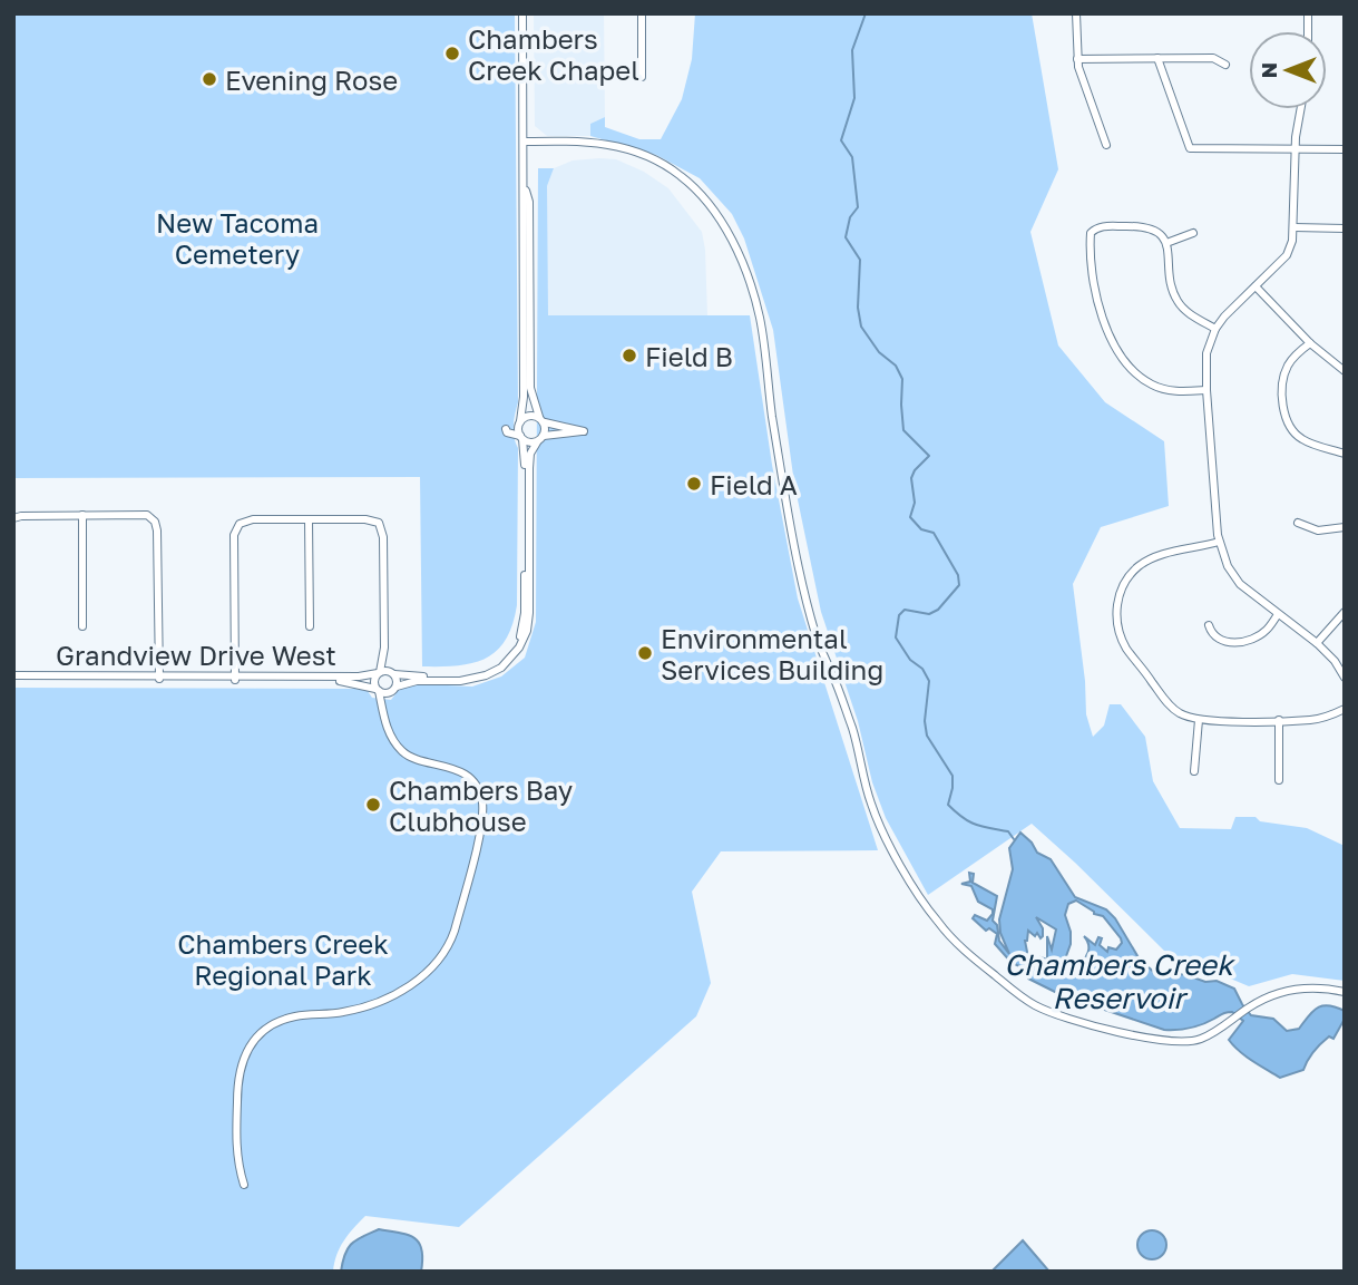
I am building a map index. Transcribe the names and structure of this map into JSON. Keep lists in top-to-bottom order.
{
  "streets": {
    "street": ["Grandview Drive West"]
  },
  "water": ["Chambers Creek Reservoir"],
  "parks": ["New Tacoma Cemetery", "Chambers Creek Regional Park"],
  "places": [
    "Chambers Creek Chapel",
    "Evening Rose",
    "Field B",
    "Field A",
    "Environmental Services Building",
    "Chambers Bay Clubhouse"
  ],
  "north": "left"
}
